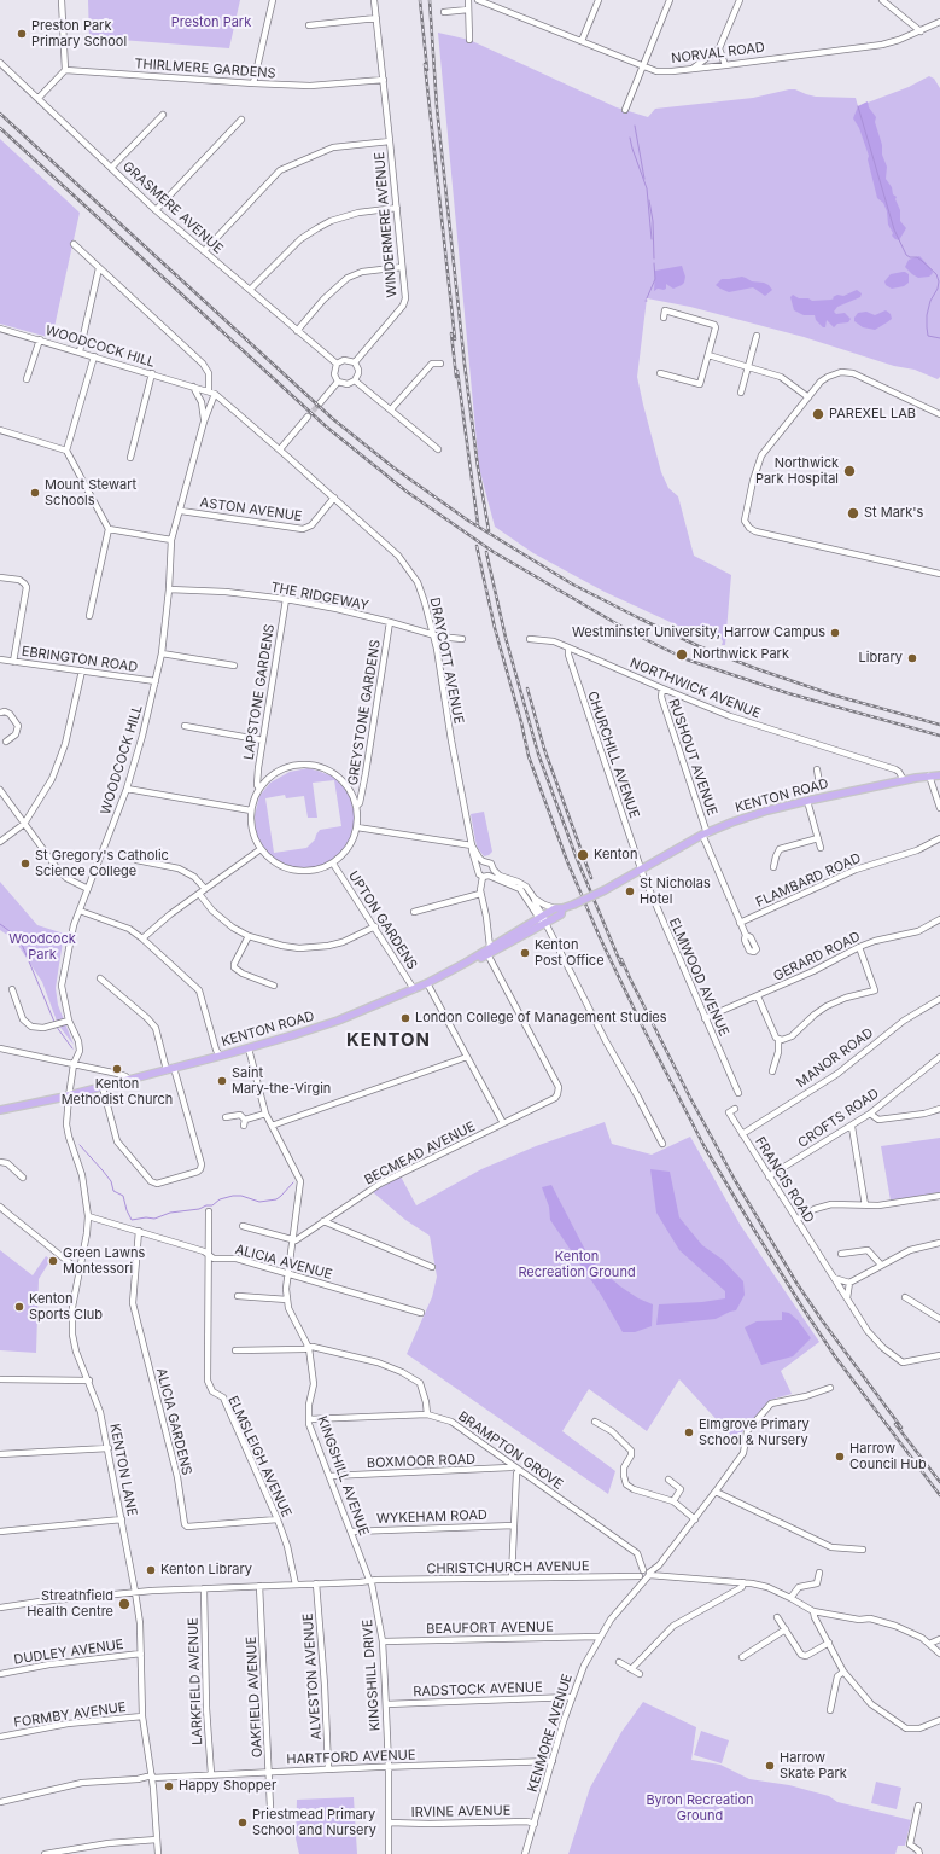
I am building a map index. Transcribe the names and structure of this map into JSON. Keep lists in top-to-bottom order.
{
  "streets": {
    "main road": ["KENTON ROAD"],
    "street": [
      "NORVAL ROAD",
      "THIRLMERE GARDENS",
      "GRASMERE AVENUE",
      "WINDERMERE AVENUE",
      "WOODCOCK HILL",
      "ASTON AVENUE",
      "THE RIDGEWAY",
      "EBRINGTON ROAD",
      "DRAYCOTT AVENUE",
      "NORTHWICK AVENUE",
      "LAPSTONE GARDENS",
      "GREYSTONE GARDENS",
      "CHURCHILL AVENUE",
      "RUSHOUT AVENUE",
      "FLAMBARD ROAD",
      "UPTON GARDENS",
      "GERARD ROAD",
      "ELMWOOD AVENUE",
      "MANOR ROAD",
      "CROFTS ROAD",
      "BECMEAD AVENUE",
      "FRANCIS ROAD",
      "ALICIA AVENUE",
      "ALICIA GARDENS",
      "BRAMPTON GROVE",
      "ELMSLEIGH AVENUE",
      "BOXMOOR ROAD",
      "KENTON LANE",
      "KINGSHILL AVENUE",
      "WYKEHAM ROAD",
      "CHRISTCHURCH AVENUE",
      "BEAUFORT AVENUE",
      "DUDLEY AVENUE",
      "KINGSHILL DRIVE",
      "ALVESTON AVENUE",
      "LARKFIELD AVENUE",
      "RADSTOCK AVENUE",
      "OAKFIELD AVENUE",
      "FORMBY AVENUE",
      "KENMORE AVENUE",
      "HARTFORD AVENUE",
      "IRVINE AVENUE"
    ]
  },
  "crossings": [
    ["THIRLMERE GARDENS", "WINDERMERE AVENUE"],
    ["GRASMERE AVENUE", "WINDERMERE AVENUE"],
    ["WOODCOCK HILL", "ASTON AVENUE"],
    ["WOODCOCK HILL", "THE RIDGEWAY"],
    ["WOODCOCK HILL", "EBRINGTON ROAD"],
    ["WOODCOCK HILL", "DRAYCOTT AVENUE"],
    ["WOODCOCK HILL", "KENTON ROAD"],
    ["WOODCOCK HILL", "KENTON LANE"],
    ["ASTON AVENUE", "DRAYCOTT AVENUE"],
    ["THE RIDGEWAY", "DRAYCOTT AVENUE"],
    ["THE RIDGEWAY", "LAPSTONE GARDENS"],
    ["THE RIDGEWAY", "GREYSTONE GARDENS"],
    ["NORTHWICK AVENUE", "CHURCHILL AVENUE"],
    ["NORTHWICK AVENUE", "RUSHOUT AVENUE"],
    ["NORTHWICK AVENUE", "KENTON ROAD"],
    ["LAPSTONE GARDENS", "GREYSTONE GARDENS"],
    ["LAPSTONE GARDENS", "UPTON GARDENS"],
    ["GREYSTONE GARDENS", "UPTON GARDENS"],
    ["CHURCHILL AVENUE", "KENTON ROAD"],
    ["CHURCHILL AVENUE", "ELMWOOD AVENUE"],
    ["RUSHOUT AVENUE", "KENTON ROAD"],
    ["RUSHOUT AVENUE", "FLAMBARD ROAD"],
    ["KENTON ROAD", "UPTON GARDENS"],
    ["KENTON ROAD", "ELMWOOD AVENUE"],
    ["KENTON ROAD", "BECMEAD AVENUE"],
    ["KENTON ROAD", "KENTON LANE"],
    ["GERARD ROAD", "ELMWOOD AVENUE"],
    ["MANOR ROAD", "FRANCIS ROAD"],
    ["CROFTS ROAD", "FRANCIS ROAD"],
    ["BECMEAD AVENUE", "KINGSHILL AVENUE"],
    ["ALICIA AVENUE", "ALICIA GARDENS"],
    ["ALICIA AVENUE", "ELMSLEIGH AVENUE"],
    ["ALICIA AVENUE", "KENTON LANE"],
    ["ALICIA AVENUE", "KINGSHILL AVENUE"],
    ["ALICIA GARDENS", "ELMSLEIGH AVENUE"],
    ["BRAMPTON GROVE", "BOXMOOR ROAD"],
    ["BRAMPTON GROVE", "KINGSHILL AVENUE"],
    ["ELMSLEIGH AVENUE", "CHRISTCHURCH AVENUE"],
    ["BOXMOOR ROAD", "KINGSHILL AVENUE"],
    ["KENTON LANE", "CHRISTCHURCH AVENUE"],
    ["KENTON LANE", "DUDLEY AVENUE"],
    ["KENTON LANE", "FORMBY AVENUE"],
    ["KENTON LANE", "HARTFORD AVENUE"],
    ["KINGSHILL AVENUE", "WYKEHAM ROAD"],
    ["KINGSHILL AVENUE", "CHRISTCHURCH AVENUE"],
    ["KINGSHILL AVENUE", "KINGSHILL DRIVE"],
    ["CHRISTCHURCH AVENUE", "KINGSHILL DRIVE"],
    ["CHRISTCHURCH AVENUE", "ALVESTON AVENUE"],
    ["CHRISTCHURCH AVENUE", "LARKFIELD AVENUE"],
    ["CHRISTCHURCH AVENUE", "OAKFIELD AVENUE"],
    ["CHRISTCHURCH AVENUE", "KENMORE AVENUE"],
    ["BEAUFORT AVENUE", "KINGSHILL DRIVE"],
    ["BEAUFORT AVENUE", "KENMORE AVENUE"],
    ["KINGSHILL DRIVE", "RADSTOCK AVENUE"],
    ["KINGSHILL DRIVE", "HARTFORD AVENUE"],
    ["KINGSHILL DRIVE", "IRVINE AVENUE"],
    ["ALVESTON AVENUE", "HARTFORD AVENUE"],
    ["LARKFIELD AVENUE", "HARTFORD AVENUE"],
    ["RADSTOCK AVENUE", "KENMORE AVENUE"],
    ["OAKFIELD AVENUE", "HARTFORD AVENUE"],
    ["KENMORE AVENUE", "HARTFORD AVENUE"],
    ["KENMORE AVENUE", "IRVINE AVENUE"]
  ],
  "districts": ["KENTON"],
  "parks": [
    "Preston Park",
    "Woodcock Park",
    "Kenton Recreation Ground",
    "Byron Recreation Ground"
  ],
  "places": [
    "Preston Park Primary School",
    "PAREXEL LAB",
    "Northwick Park Hospital",
    "Mount Stewart Schools",
    "St Mark's",
    "Westminster University, Harrow Campus",
    "Northwick Park",
    "Library",
    "Kenton",
    "St Gregory's Catholic Science College",
    "St Nicholas Hotel",
    "Kenton Post Office",
    "London College of Management Studies",
    "Kenton Methodist Church",
    "Saint Mary-the-Virgin",
    "Green Lawns Montessori",
    "Kenton Sports Club",
    "Elmgrove Primary School & Nursery",
    "Harrow Council Hub",
    "Kenton Library",
    "Streathfield Health Centre",
    "Harrow Skate Park",
    "Happy Shopper",
    "Priestmead Primary School and Nursery"
  ]
}
